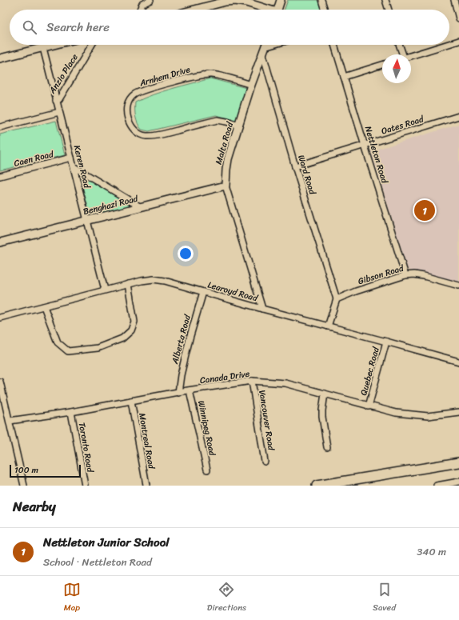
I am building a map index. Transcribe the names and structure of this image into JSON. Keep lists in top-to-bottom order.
{
  "streets": {
    "street": [
      "Anzio Place",
      "Arnhem Drive",
      "Oates Road",
      "Malta Road",
      "Nettleton Road",
      "Caen Road",
      "Keren Road",
      "Ward Road",
      "Benghazi Road",
      "Gibson Road",
      "Learoyd Road",
      "Alberta Road",
      "Quebec Road",
      "Canada Drive",
      "Vancouver Road",
      "Winnipeg Road",
      "Montreal Road",
      "Toronto Road"
    ]
  },
  "crossings": [
    ["Anzio Place", "Keren Road"],
    ["Arnhem Drive", "Malta Road"],
    ["Oates Road", "Nettleton Road"],
    ["Oates Road", "Ward Road"],
    ["Malta Road", "Ward Road"],
    ["Malta Road", "Benghazi Road"],
    ["Malta Road", "Learoyd Road"],
    ["Nettleton Road", "Gibson Road"],
    ["Caen Road", "Keren Road"],
    ["Keren Road", "Benghazi Road"],
    ["Keren Road", "Learoyd Road"],
    ["Ward Road", "Gibson Road"],
    ["Learoyd Road", "Alberta Road"],
    ["Learoyd Road", "Quebec Road"],
    ["Alberta Road", "Canada Drive"],
    ["Quebec Road", "Canada Drive"],
    ["Canada Drive", "Vancouver Road"],
    ["Canada Drive", "Winnipeg Road"],
    ["Canada Drive", "Montreal Road"],
    ["Canada Drive", "Toronto Road"]
  ],
  "scale_bar": "100 m",
  "north": "top",
  "page": {
    "search": "Search here",
    "pins": "1",
    "scale": "100 m",
    "heading": "Nearby",
    "list": [
      {
        "mark": "1",
        "name": "Nettleton Junior School",
        "note": "School · Nettleton Road",
        "value": "340 m"
      }
    ],
    "nav": ["Map", "Directions", "Saved"]
  }
}
